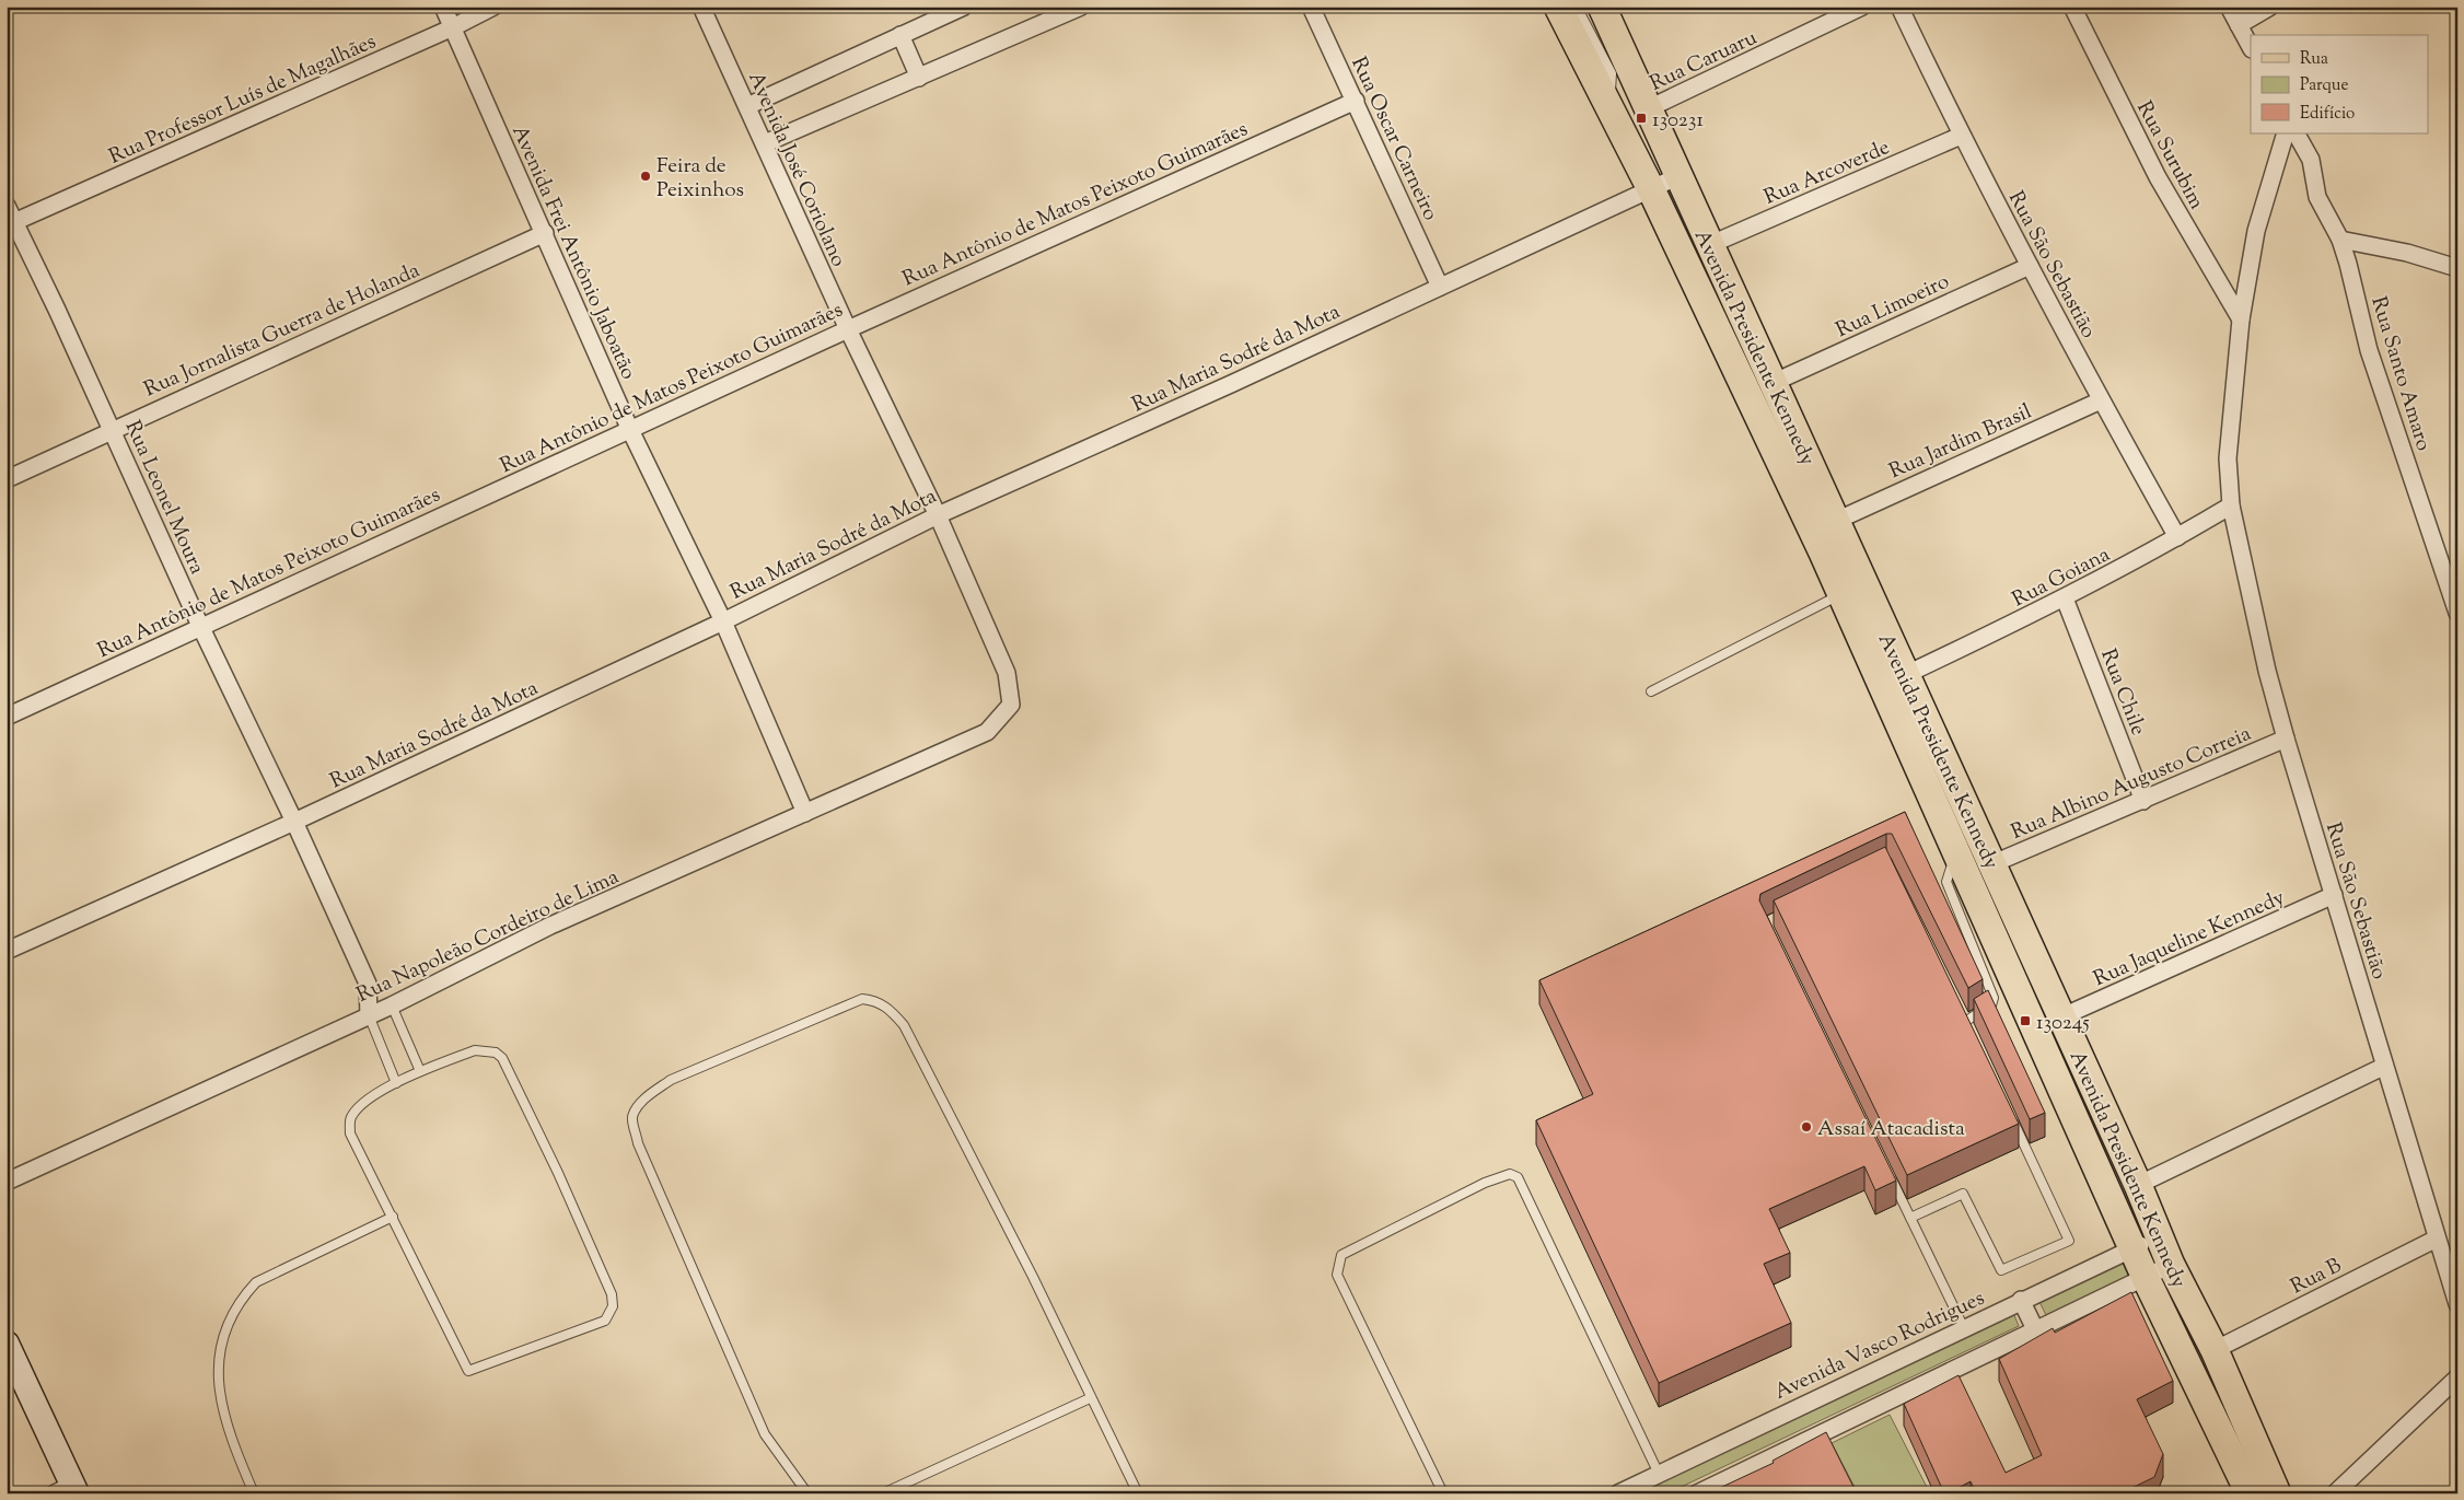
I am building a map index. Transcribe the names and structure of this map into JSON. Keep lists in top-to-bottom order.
{
  "streets": {
    "main road": ["Avenida Presidente Kennedy"],
    "street": [
      "Rua Caruaru",
      "Rua Professor Luís de Magalhães",
      "Rua Oscar Carneiro",
      "Rua Surubim",
      "Avenida José Coriolano",
      "Rua Arcoverde",
      "Rua Antônio de Matos Peixoto Guimarães",
      "Avenida Frei Antônio Jaboatão",
      "Rua São Sebastião",
      "Rua Limoeiro",
      "Rua Jornalista Guerra de Holanda",
      "Rua Maria Sodré da Mota",
      "Rua Santo Amaro",
      "Rua Jardim Brasil",
      "Rua Leonel Moura",
      "Rua Goiana",
      "Rua Chile",
      "Rua Albino Augusto Correia",
      "Rua Napoleão Cordeiro de Lima",
      "Rua Jaqueline Kennedy",
      "Rua B",
      "Avenida Vasco Rodrigues"
    ]
  },
  "crossings": [
    ["Rua Caruaru", "Avenida Presidente Kennedy"],
    ["Rua Professor Luís de Magalhães", "Avenida Frei Antônio Jaboatão"],
    ["Rua Professor Luís de Magalhães", "Rua Leonel Moura"],
    ["Rua Oscar Carneiro", "Rua Antônio de Matos Peixoto Guimarães"],
    ["Rua Oscar Carneiro", "Rua Maria Sodré da Mota"],
    ["Avenida José Coriolano", "Rua Antônio de Matos Peixoto Guimarães"],
    ["Avenida José Coriolano", "Rua Maria Sodré da Mota"],
    ["Avenida José Coriolano", "Rua Napoleão Cordeiro de Lima"],
    ["Rua Arcoverde", "Rua São Sebastião"],
    ["Rua Arcoverde", "Avenida Presidente Kennedy"],
    ["Rua Antônio de Matos Peixoto Guimarães", "Avenida Frei Antônio Jaboatão"],
    ["Rua Antônio de Matos Peixoto Guimarães", "Rua Leonel Moura"],
    ["Avenida Frei Antônio Jaboatão", "Rua Jornalista Guerra de Holanda"],
    ["Avenida Frei Antônio Jaboatão", "Rua Maria Sodré da Mota"],
    ["Avenida Frei Antônio Jaboatão", "Rua Napoleão Cordeiro de Lima"],
    ["Rua São Sebastião", "Rua Limoeiro"],
    ["Rua São Sebastião", "Rua Jardim Brasil"],
    ["Rua São Sebastião", "Rua Goiana"],
    ["Rua São Sebastião", "Rua Albino Augusto Correia"],
    ["Rua São Sebastião", "Rua Jaqueline Kennedy"],
    ["Rua São Sebastião", "Rua B"],
    ["Rua Limoeiro", "Avenida Presidente Kennedy"],
    ["Rua Jornalista Guerra de Holanda", "Rua Leonel Moura"],
    ["Avenida Presidente Kennedy", "Rua Maria Sodré da Mota"],
    ["Avenida Presidente Kennedy", "Rua Jardim Brasil"],
    ["Avenida Presidente Kennedy", "Rua Goiana"],
    ["Avenida Presidente Kennedy", "Rua Albino Augusto Correia"],
    ["Avenida Presidente Kennedy", "Rua Jaqueline Kennedy"],
    ["Avenida Presidente Kennedy", "Rua B"],
    ["Avenida Presidente Kennedy", "Avenida Vasco Rodrigues"],
    ["Rua Maria Sodré da Mota", "Rua Leonel Moura"],
    ["Rua Leonel Moura", "Rua Napoleão Cordeiro de Lima"],
    ["Rua Goiana", "Rua Chile"],
    ["Rua Chile", "Rua Albino Augusto Correia"]
  ],
  "places": {
    "transit": ["130231", "130245"],
    "other": ["Feira de Peixinhos", "Assaí Atacadista"]
  },
  "legend": ["Rua", "Parque", "Edifício"]
}
